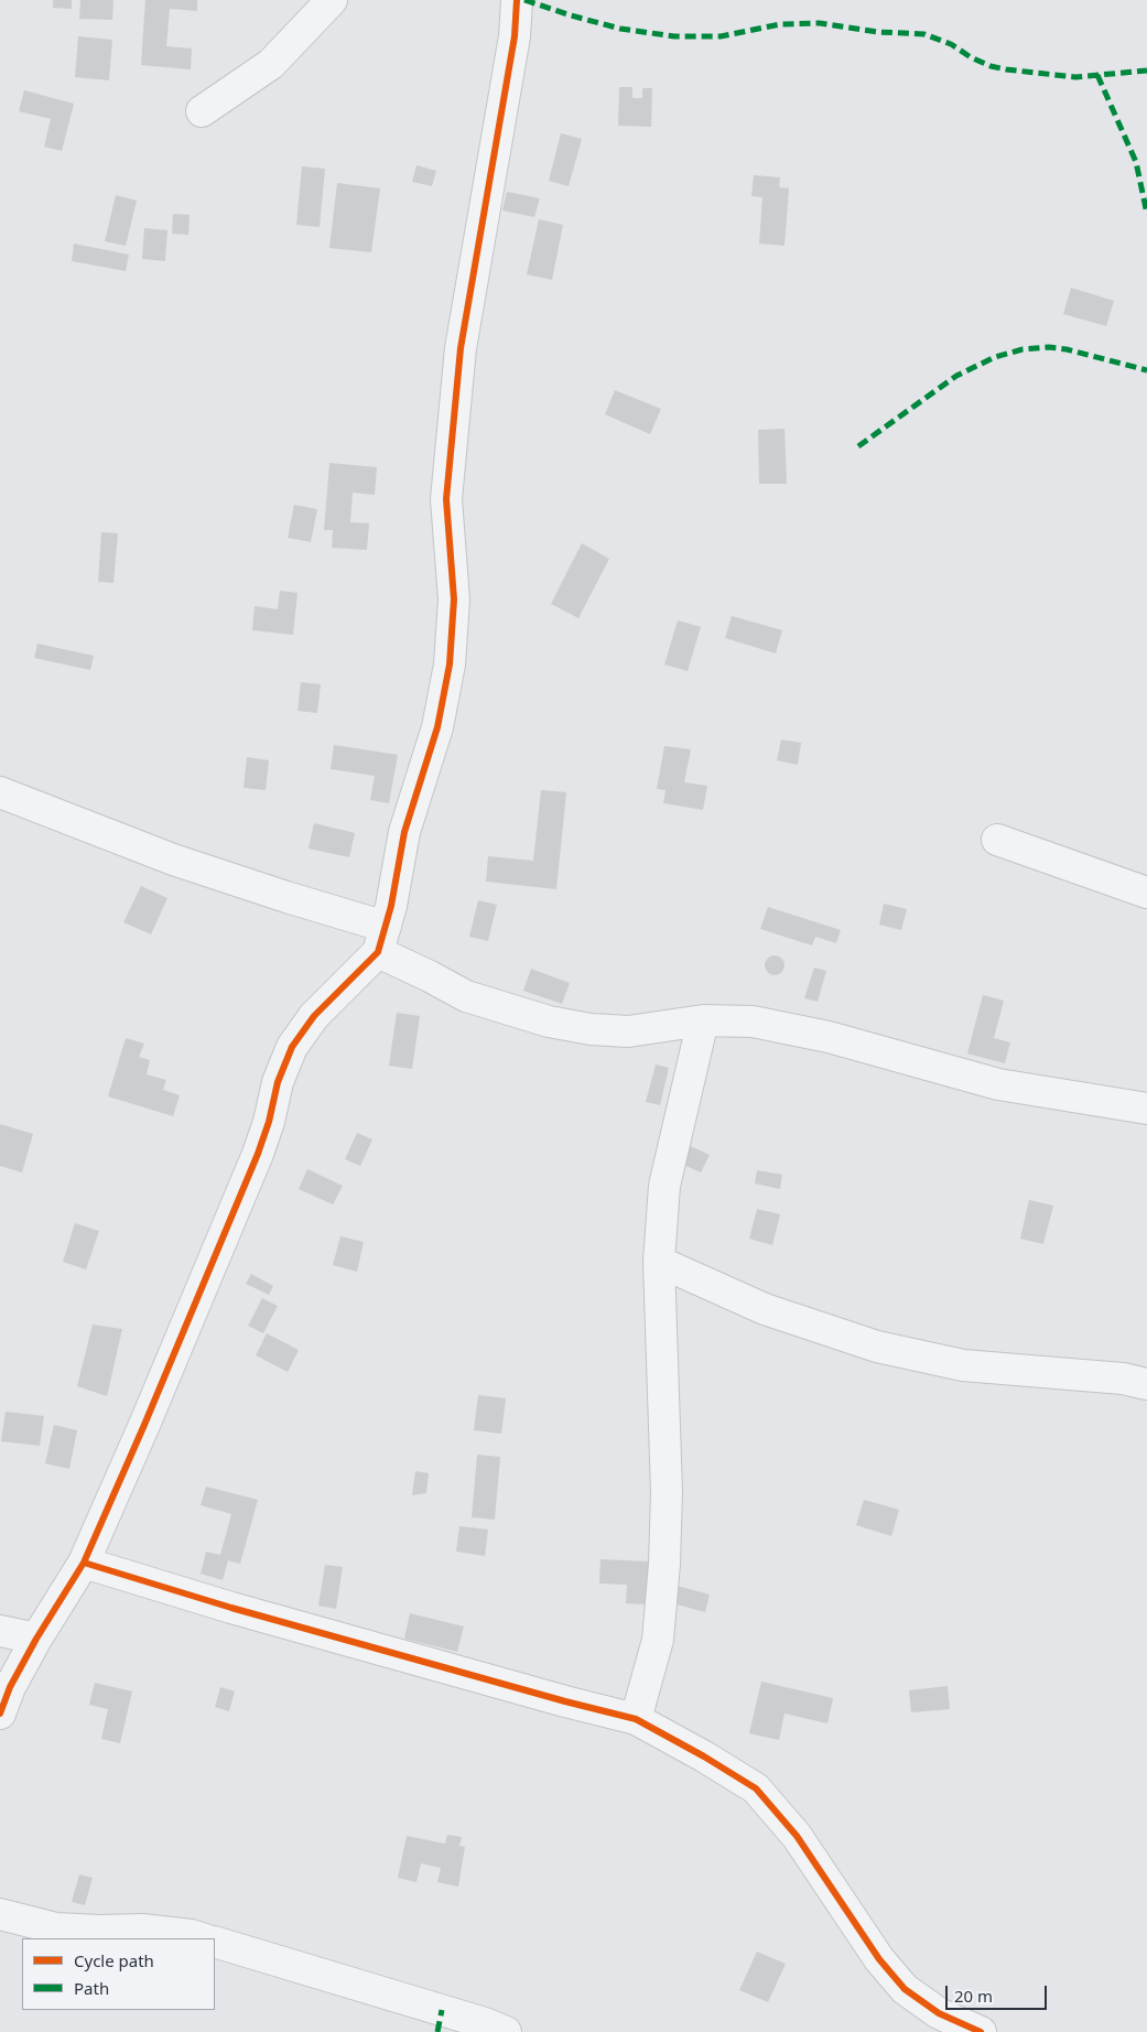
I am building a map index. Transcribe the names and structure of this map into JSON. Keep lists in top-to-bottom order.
{
  "legend": ["Cycle path", "Path"],
  "scale_bar": "20 m"
}
